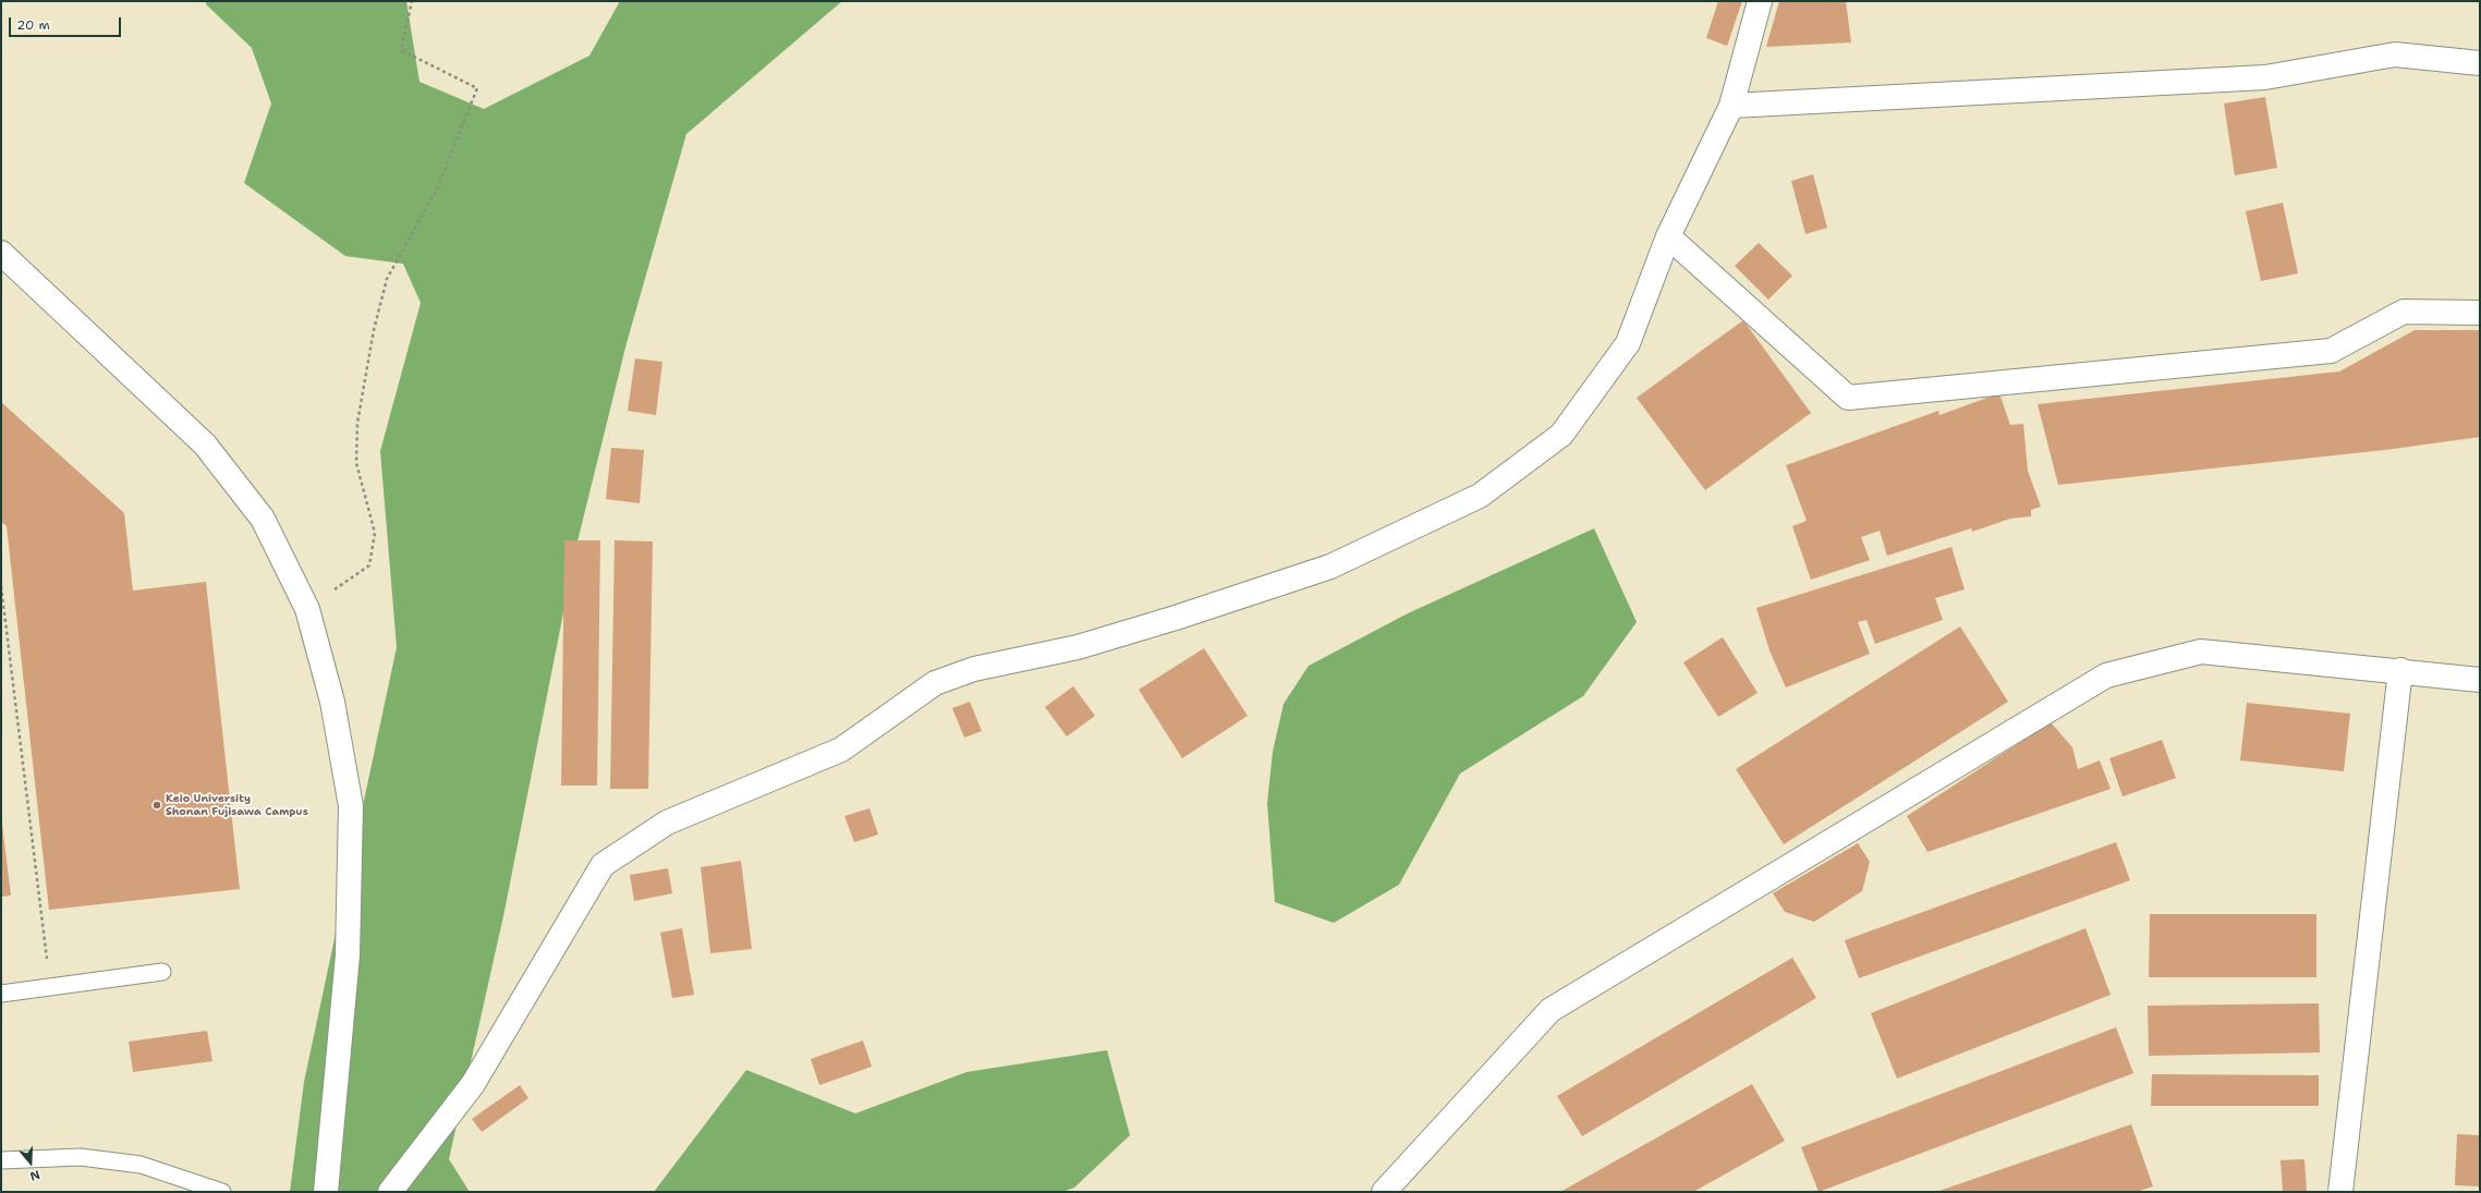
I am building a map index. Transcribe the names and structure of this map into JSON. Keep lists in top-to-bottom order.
{
  "places": ["Keio University Shonan Fujisawa Campus"],
  "scale_bar": "20 m",
  "north": "bottom"
}
